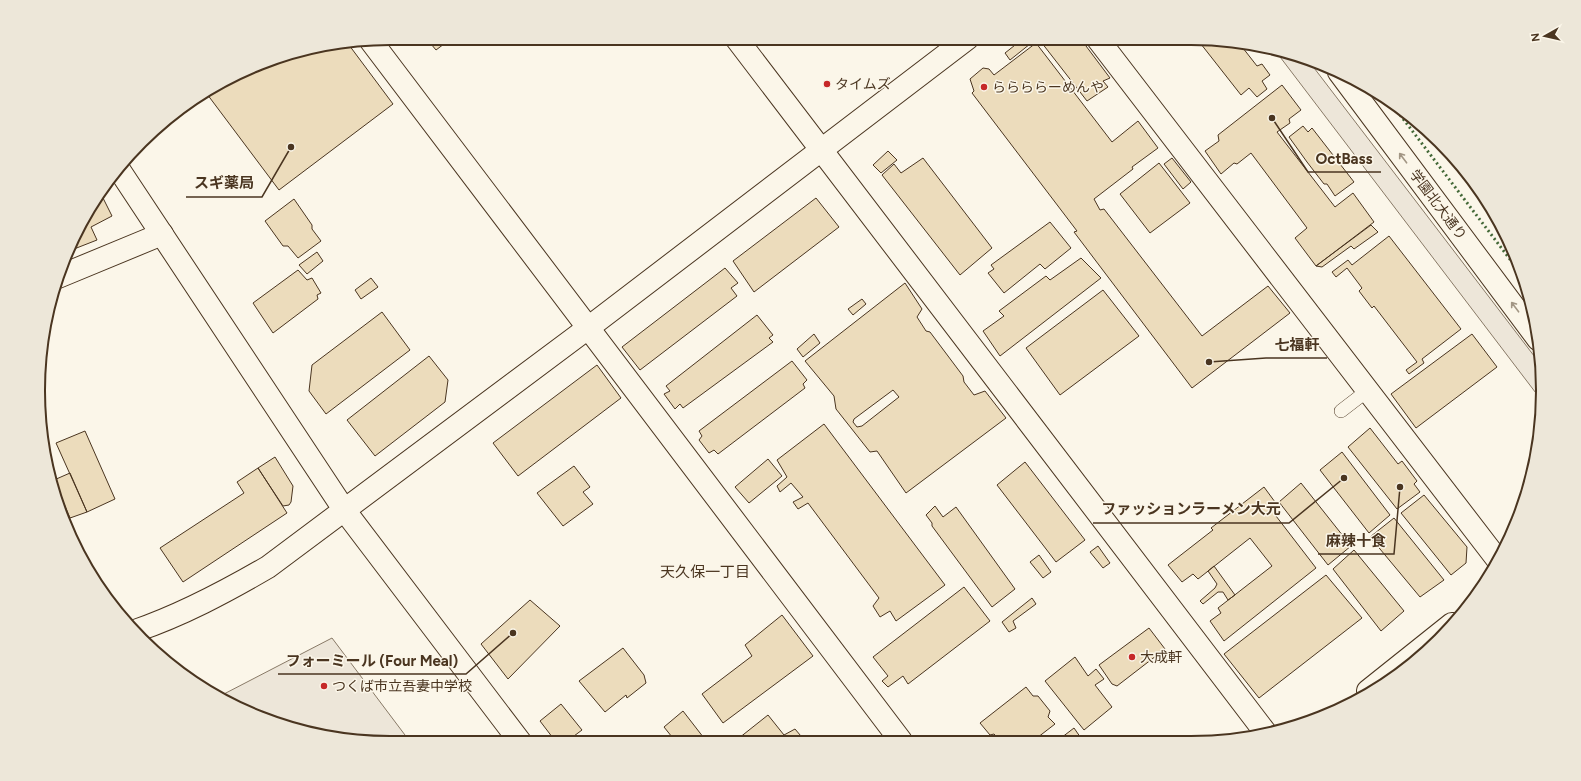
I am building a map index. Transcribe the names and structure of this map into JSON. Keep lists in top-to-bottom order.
{
  "streets": {
    "street": ["学園北大通り"]
  },
  "districts": ["天久保一丁目"],
  "places": [
    "タイムズ",
    "ららららーめんや",
    "OctBass",
    "スギ薬局",
    "七福軒",
    "ファッションラーメン大元",
    "麻辣十食",
    "フォーミール (Four Meal)",
    "大成軒",
    "つくば市立吾妻中学校"
  ],
  "north": "left"
}
